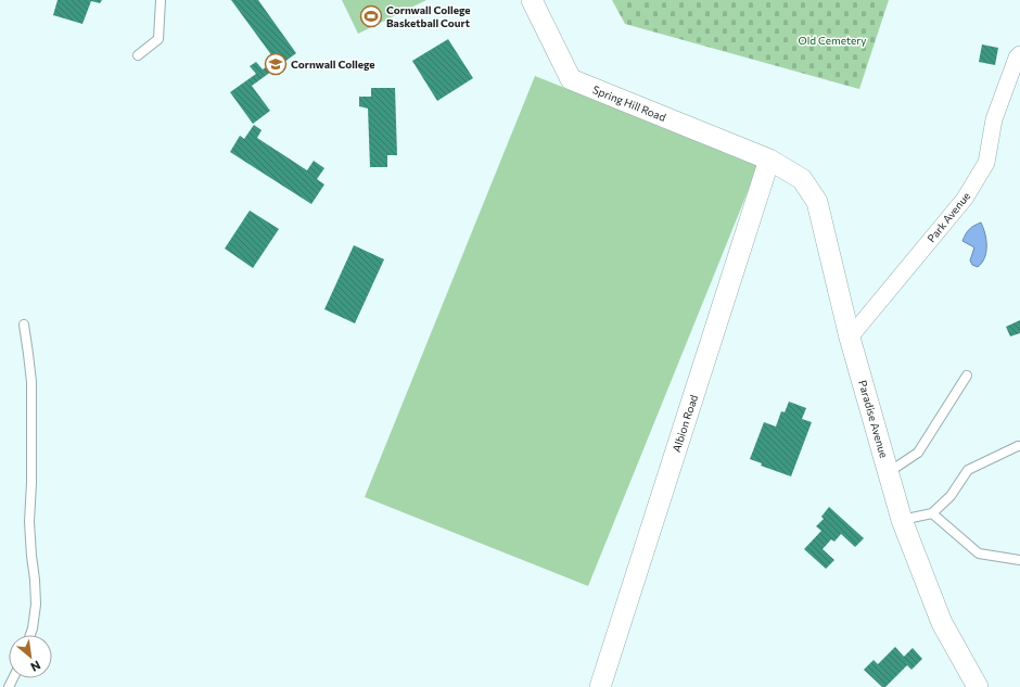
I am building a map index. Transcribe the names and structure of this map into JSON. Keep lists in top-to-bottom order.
{
  "streets": {
    "street": [
      "Spring Hill Road",
      "Park Avenue",
      "Paradise Avenue",
      "Albion Road"
    ]
  },
  "crossings": [
    ["Spring Hill Road", "Paradise Avenue"],
    ["Spring Hill Road", "Albion Road"],
    ["Park Avenue", "Paradise Avenue"],
    ["Paradise Avenue", "Albion Road"]
  ],
  "parks": ["Old Cemetery"],
  "places": {
    "sports": ["Cornwall College Basketball Court"],
    "school or university": ["Cornwall College"]
  },
  "north": "bottom right"
}
